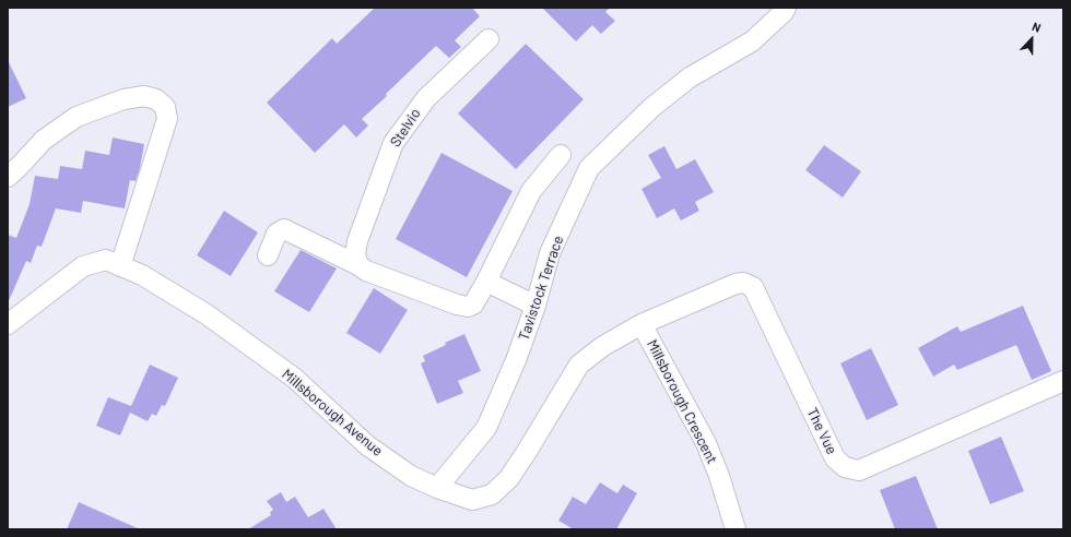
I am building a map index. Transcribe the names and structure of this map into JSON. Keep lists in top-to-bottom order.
{
  "streets": {
    "street": [
      "Stelvio",
      "Tavistock Terrace",
      "Millsborough Crescent",
      "Millsborough Avenue",
      "The Vue"
    ]
  },
  "crossings": [
    ["Tavistock Terrace", "Millsborough Avenue"],
    ["Millsborough Crescent", "Millsborough Avenue"],
    ["Millsborough Crescent", "The Vue"],
    ["Millsborough Avenue", "The Vue"]
  ],
  "north": "top"
}
